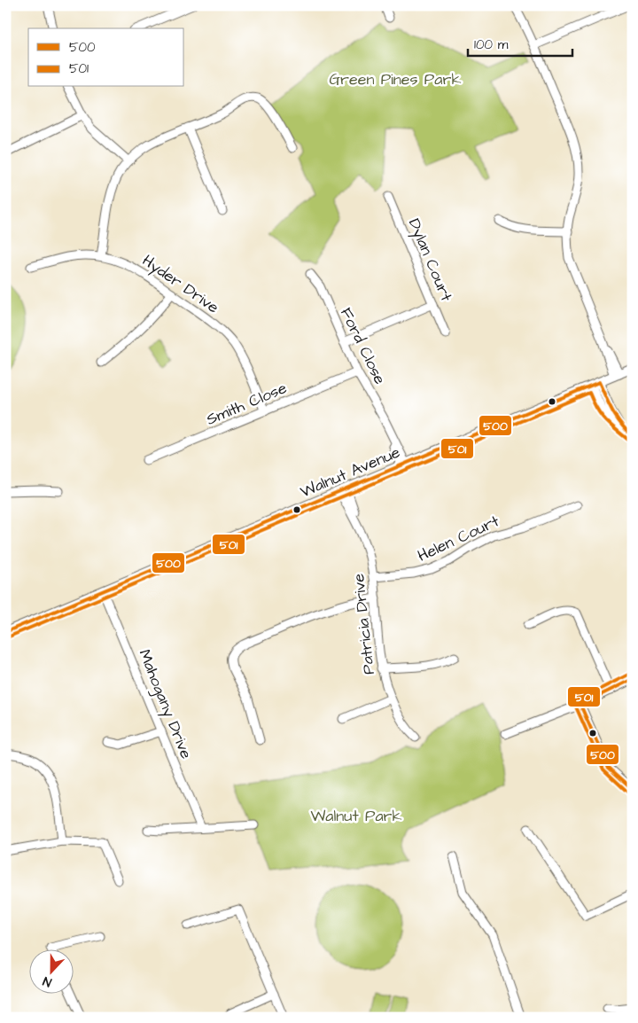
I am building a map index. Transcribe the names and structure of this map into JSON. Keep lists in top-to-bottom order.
{
  "streets": {
    "street": [
      "Dylan Court",
      "Hyder Drive",
      "Ford Close",
      "Smith Close",
      "Walnut Avenue",
      "Helen Court",
      "Patricia Drive",
      "Mahogany Drive"
    ]
  },
  "crossings": [
    ["Hyder Drive", "Smith Close"],
    ["Ford Close", "Smith Close"],
    ["Ford Close", "Walnut Avenue"],
    ["Walnut Avenue", "Patricia Drive"],
    ["Walnut Avenue", "Mahogany Drive"],
    ["Helen Court", "Patricia Drive"]
  ],
  "parks": ["Green Pines Park", "Walnut Park"],
  "lines": ["transit line 500", "transit line 501"],
  "legend": ["500", "501"],
  "scale_bar": "100 m",
  "north": "bottom"
}
